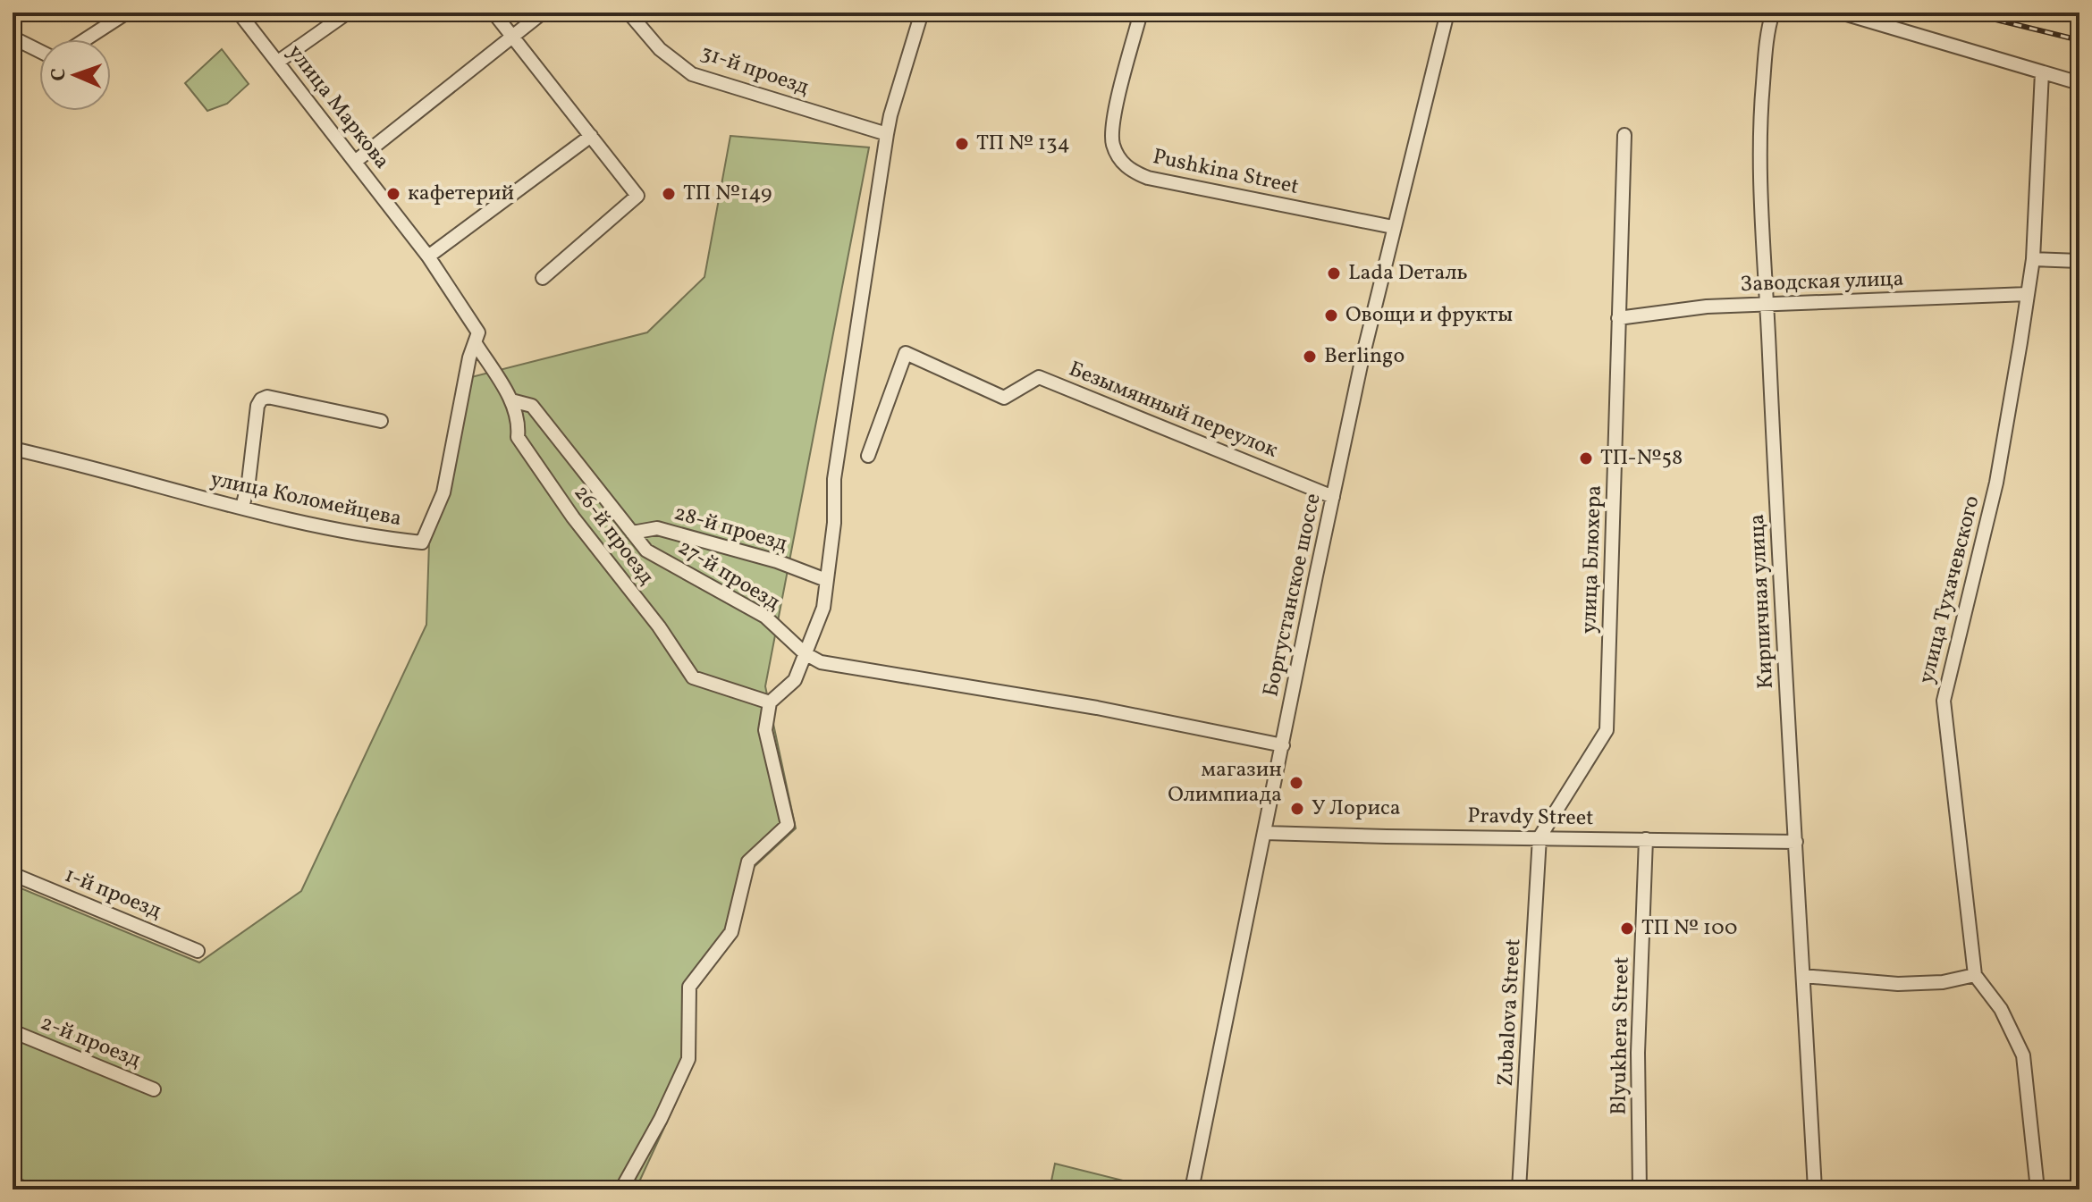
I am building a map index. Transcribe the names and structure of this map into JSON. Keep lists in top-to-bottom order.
{
  "streets": {
    "street": [
      "31-й проезд",
      "улица Маркова",
      "Pushkina Street",
      "Заводская улица",
      "Безымянный переулок",
      "улица Коломейцева",
      "28-й проезд",
      "26-й проезд",
      "улица Блюхера",
      "27-й проезд",
      "улица Тухачевского",
      "Боргустанское шоссе",
      "Кирпичная улица",
      "Pravdy Street",
      "1-й проезд",
      "Zubalova Street",
      "Blyukhera Street",
      "2-й проезд"
    ]
  },
  "crossings": [
    ["улица Маркова", "улица Коломейцева"],
    ["улица Маркова", "26-й проезд"],
    ["Pushkina Street", "Боргустанское шоссе"],
    ["Заводская улица", "улица Блюхера"],
    ["Заводская улица", "улица Тухачевского"],
    ["Заводская улица", "Кирпичная улица"],
    ["Безымянный переулок", "Боргустанское шоссе"],
    ["улица Коломейцева", "26-й проезд"],
    ["28-й проезд", "27-й проезд"],
    ["улица Блюхера", "Pravdy Street"],
    ["улица Блюхера", "Zubalova Street"],
    ["Боргустанское шоссе", "Pravdy Street"],
    ["Кирпичная улица", "Pravdy Street"],
    ["Pravdy Street", "Zubalova Street"],
    ["Pravdy Street", "Blyukhera Street"]
  ],
  "places": [
    "ТП № 134",
    "кафетерий",
    "ТП №149",
    "Lada Dеталь",
    "Овощи и фрукты",
    "Berlingo",
    "ТП-№58",
    "магазин Олимпиада",
    "У Лориса",
    "ТП № 100"
  ],
  "north": "left"
}
